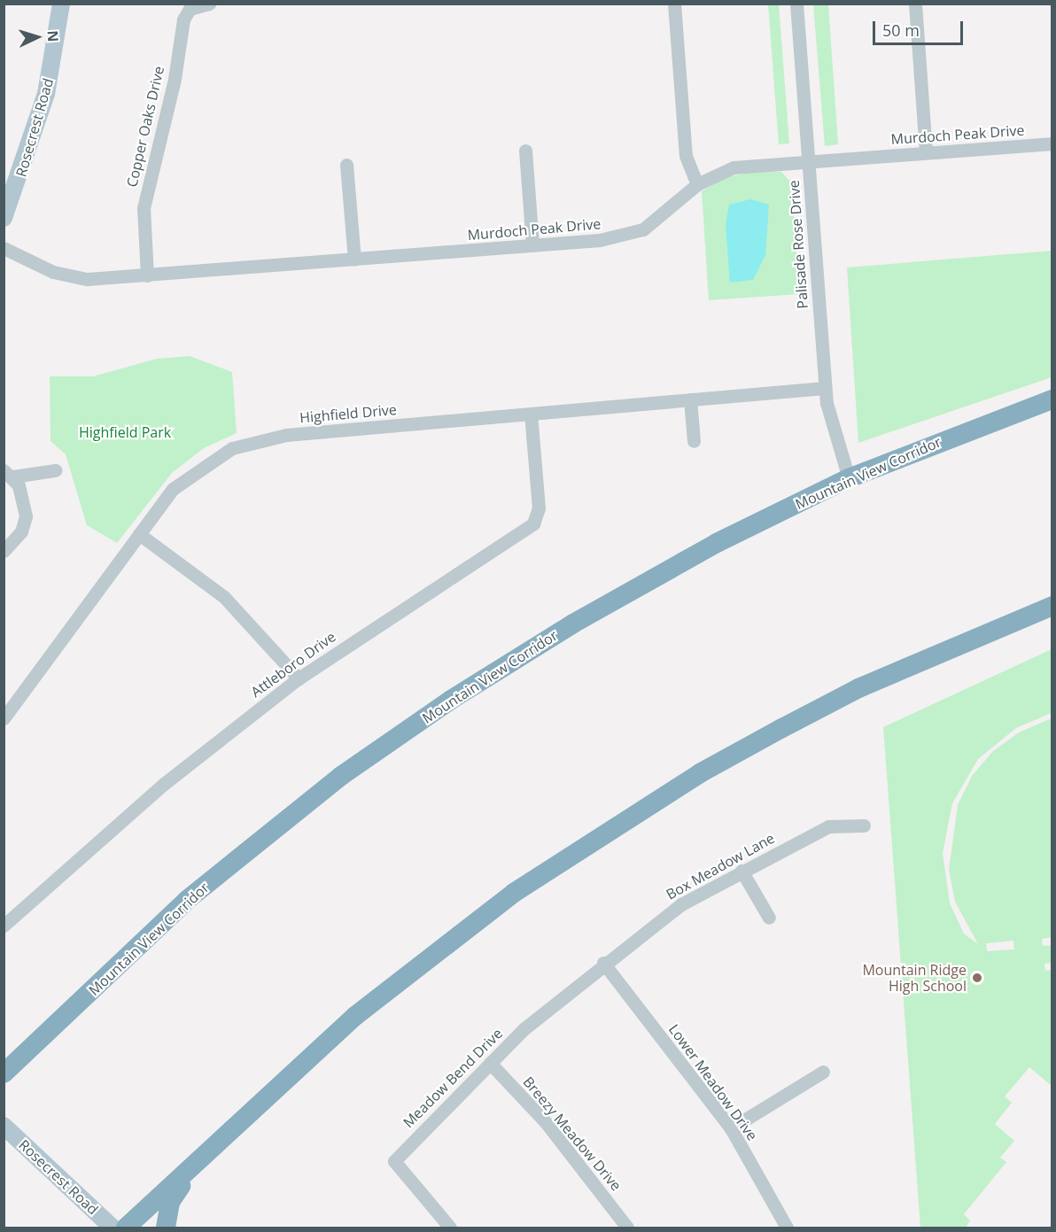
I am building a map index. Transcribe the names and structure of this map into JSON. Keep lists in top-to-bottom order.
{
  "streets": {
    "highway": ["Mountain View Corridor"],
    "main road": ["Rosecrest Road"],
    "street": [
      "Copper Oaks Drive",
      "Murdoch Peak Drive",
      "Palisade Rose Drive",
      "Highfield Drive",
      "Attleboro Drive",
      "Box Meadow Lane",
      "Meadow Bend Drive",
      "Lower Meadow Drive",
      "Breezy Meadow Drive"
    ]
  },
  "crossings": [
    ["Copper Oaks Drive", "Murdoch Peak Drive"],
    ["Murdoch Peak Drive", "Palisade Rose Drive"],
    ["Palisade Rose Drive", "Highfield Drive"],
    ["Palisade Rose Drive", "Mountain View Corridor"],
    ["Highfield Drive", "Attleboro Drive"],
    ["Box Meadow Lane", "Meadow Bend Drive"],
    ["Box Meadow Lane", "Lower Meadow Drive"],
    ["Meadow Bend Drive", "Lower Meadow Drive"],
    ["Meadow Bend Drive", "Breezy Meadow Drive"]
  ],
  "parks": ["Highfield Park"],
  "places": ["Mountain Ridge High School"],
  "scale_bar": "50 m",
  "north": "right"
}
